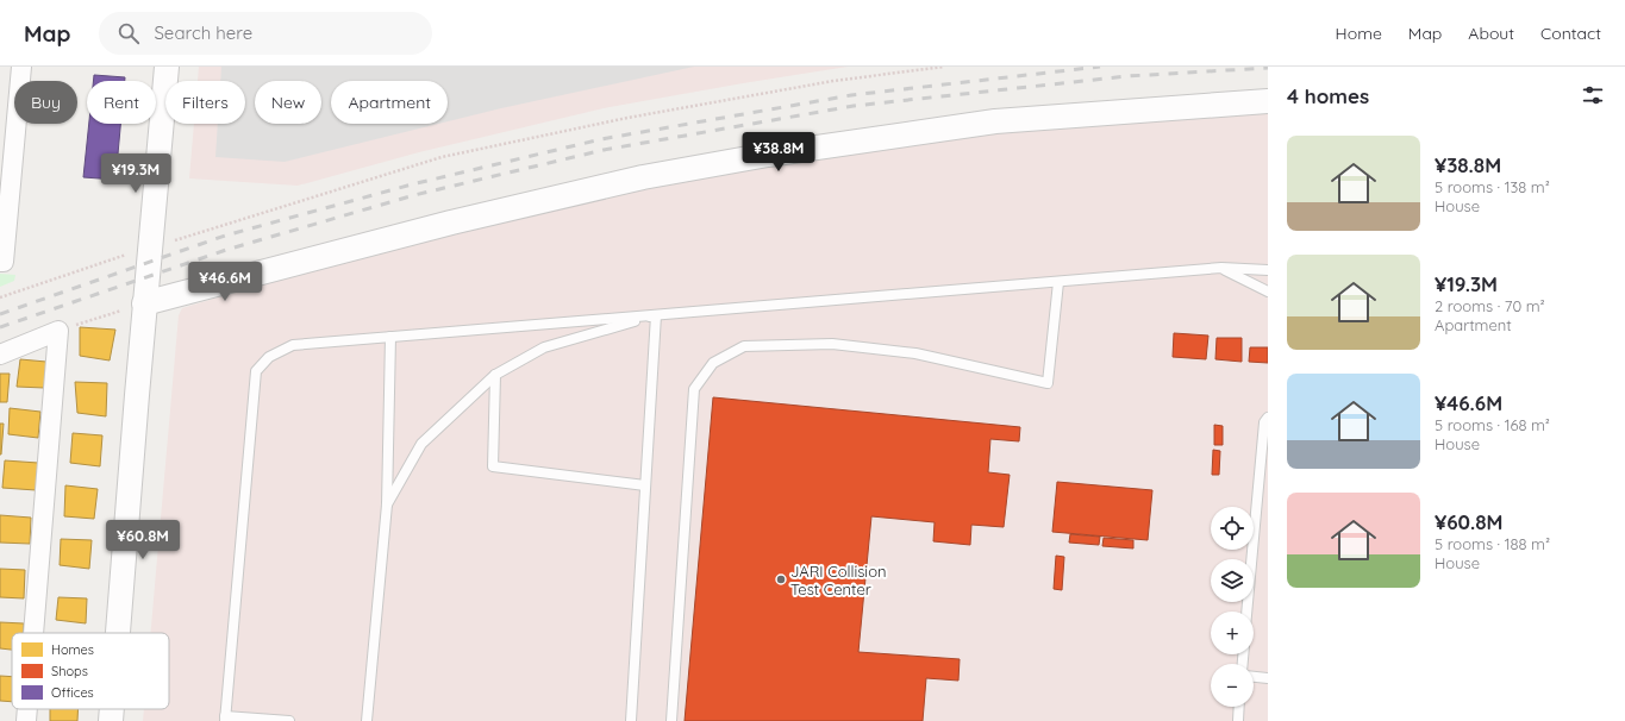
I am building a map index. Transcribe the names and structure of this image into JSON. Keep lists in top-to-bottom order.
{
  "places": ["JARI Collision Test Center"],
  "legend": ["Homes", "Shops", "Offices"],
  "page": {
    "header": "Map",
    "search": "Search here",
    "nav": [
      "Home",
      "Map",
      "About",
      "Contact"
    ],
    "heading": "4 homes",
    "chip": [
      "Buy",
      "Rent",
      "Filters",
      "New",
      "Apartment"
    ],
    "list": [
      {
        "name": "¥38.8M",
        "note": "5 rooms · 138 m² · House"
      },
      {
        "name": "¥19.3M",
        "note": "2 rooms · 70 m² · Apartment"
      },
      {
        "name": "¥46.6M",
        "note": "5 rooms · 168 m² · House"
      },
      {
        "name": "¥60.8M",
        "note": "5 rooms · 188 m² · House"
      }
    ],
    "price": [
      "¥38.8M",
      "¥19.3M",
      "¥46.6M",
      "¥60.8M"
    ],
    "map_buttons": ["+", "−"]
  }
}
